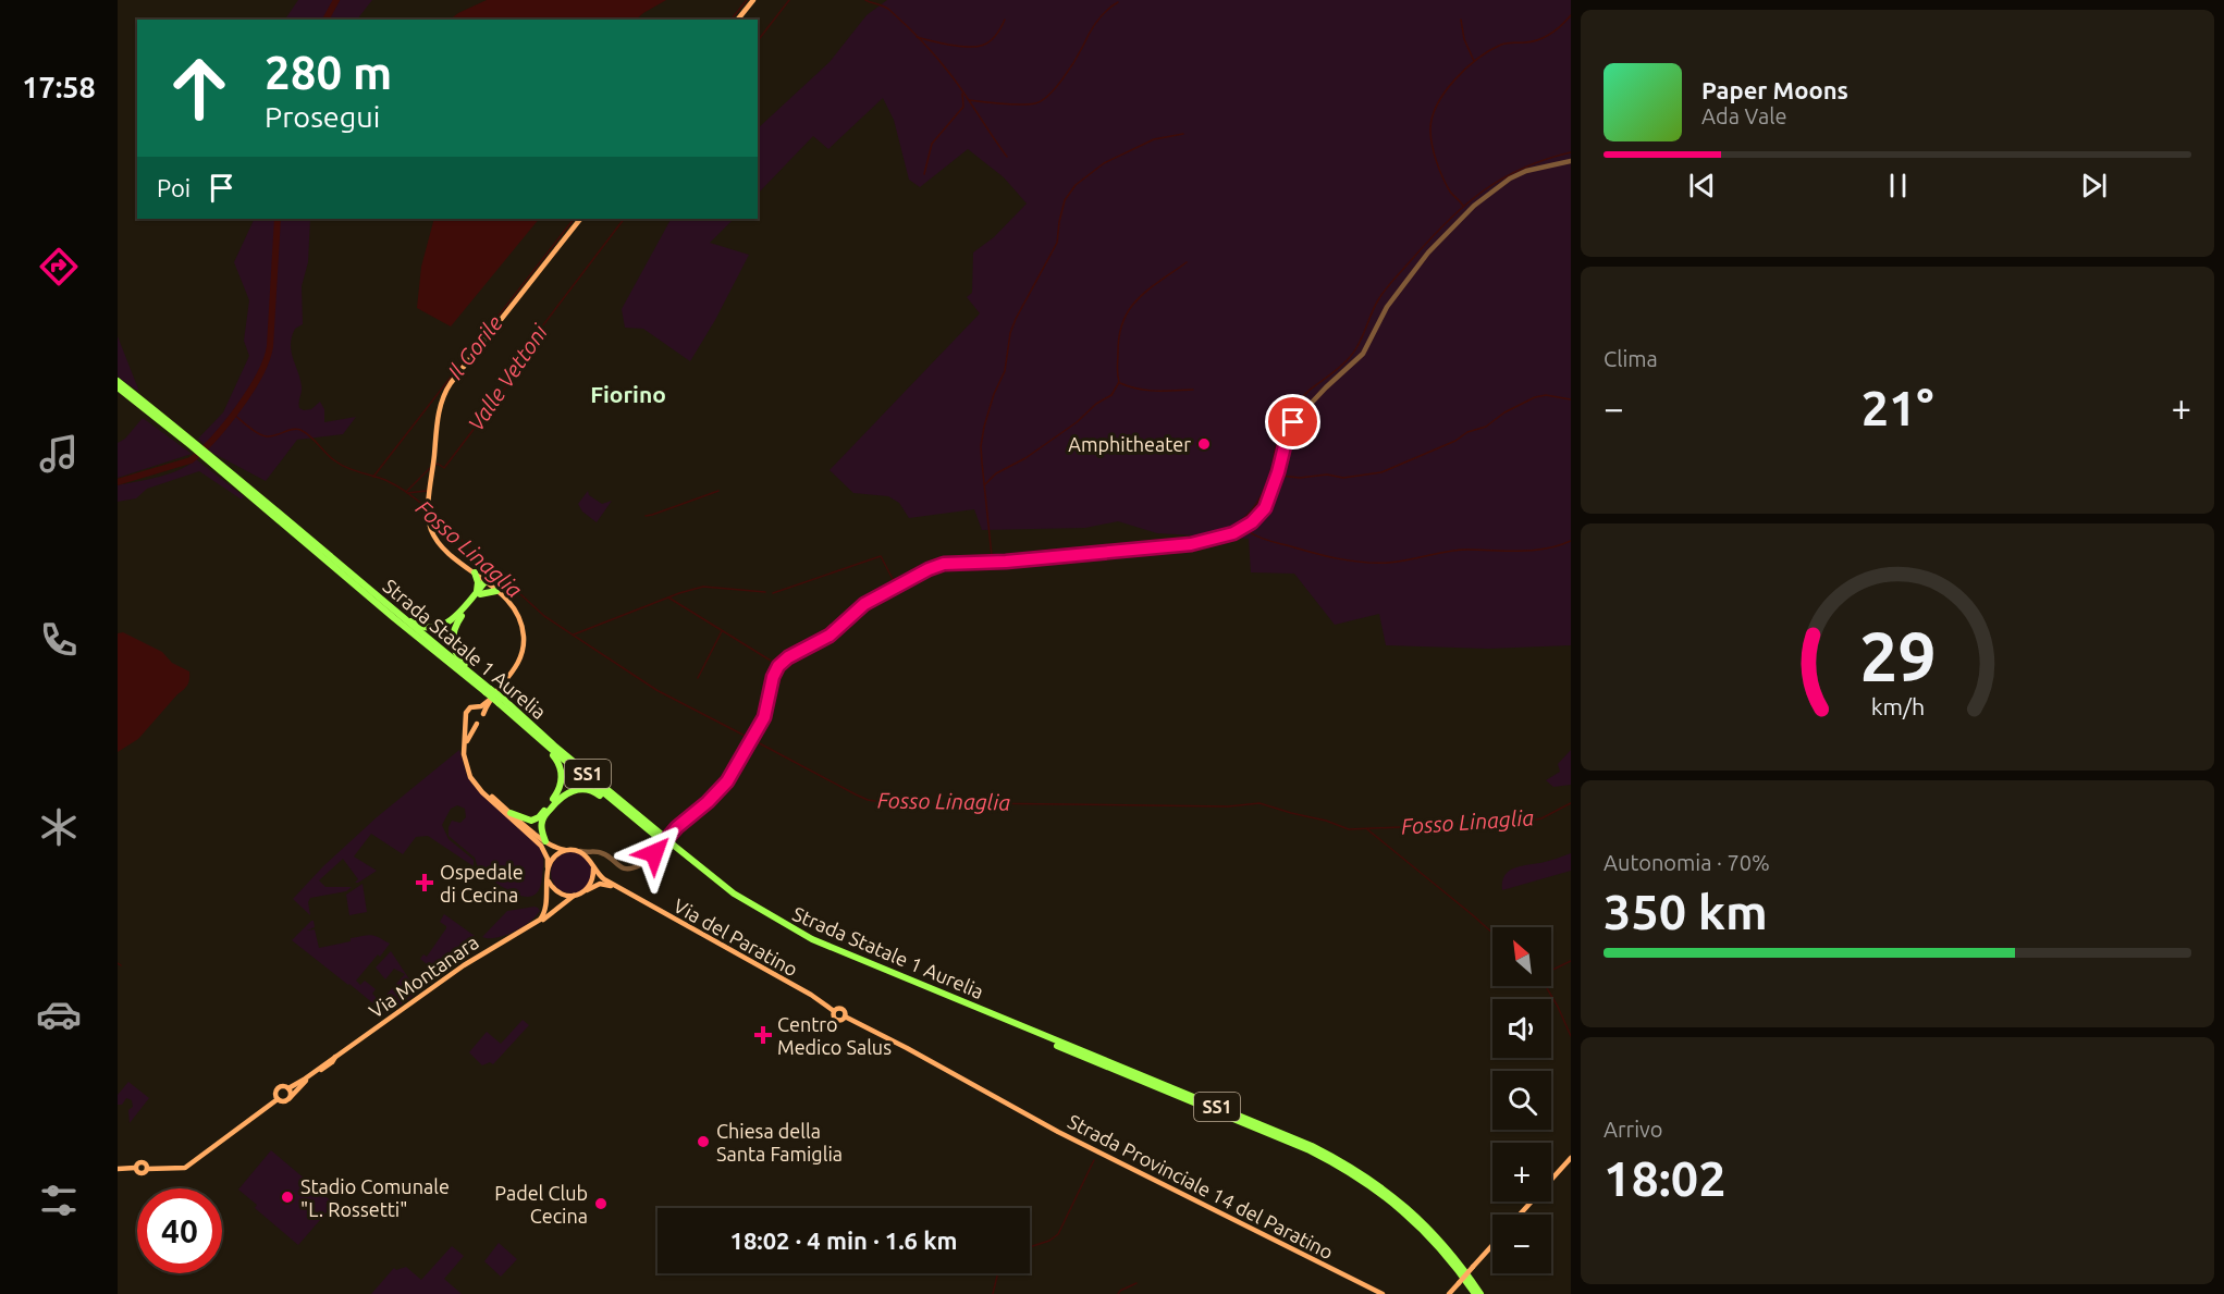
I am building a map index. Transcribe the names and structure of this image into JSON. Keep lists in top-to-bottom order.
{
  "streets": {
    "highway": ["Strada Statale 1 Aurelia", "SS1"],
    "main road": ["Via del Paratino", "Via Montanara", "Strada Provinciale 14 del Paratino"]
  },
  "crossings": [
    ["Via del Paratino", "Via Montanara"],
    ["Via del Paratino", "Strada Provinciale 14 del Paratino"]
  ],
  "districts": ["Fiorino"],
  "water": ["Il Gorile", "Valle Vettoni", "Fosso Linaglia"],
  "places": {
    "other": [
      "Amphitheater",
      "Chiesa della Santa Famiglia",
      "Stadio Comunale \"L. Rossetti\"",
      "Padel Club Cecina"
    ],
    "health": ["Ospedale di Cecina", "Centro Medico Salus"]
  },
  "north": "top left",
  "page": {
    "tabs": "17:58",
    "turn": ["280 m", "Prosegui"],
    "song": ["Paper Moons", "Ada Vale"],
    "then": "Poi",
    "tile": [
      "Clima",
      ["Autonomia · 70%", "350 km"],
      ["Arrivo", "18:02"]
    ],
    "heat": ["−", "21°", "+"],
    "map_buttons": ["+", "−"],
    "limit": "40",
    "trip": "18:02 · 4 min · 1.6 km",
    "gauge": ["29", "km/h"]
  }
}
